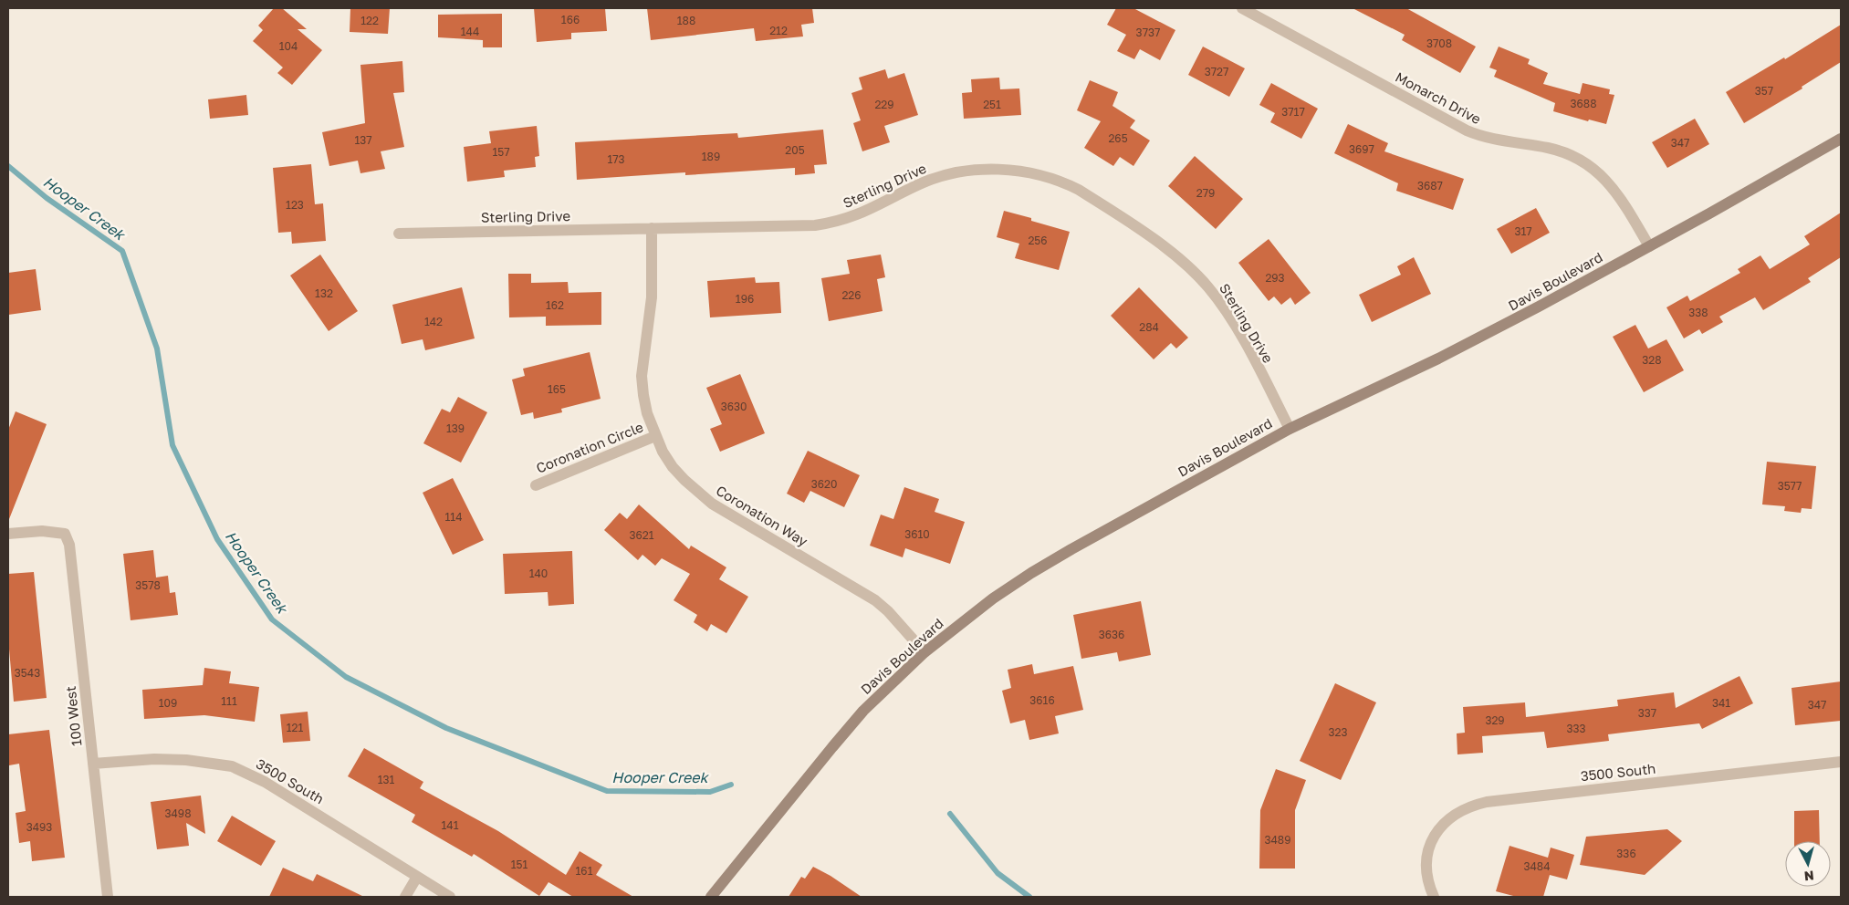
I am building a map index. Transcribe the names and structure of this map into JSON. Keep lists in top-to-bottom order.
{
  "streets": {
    "street": [
      "Monarch Drive",
      "Sterling Drive",
      "Davis Boulevard",
      "Coronation Circle",
      "Coronation Way",
      "100 West",
      "3500 South"
    ]
  },
  "crossings": [
    ["Monarch Drive", "Davis Boulevard"],
    ["Sterling Drive", "Davis Boulevard"],
    ["Sterling Drive", "Coronation Way"],
    ["Davis Boulevard", "Coronation Way"],
    ["Coronation Circle", "Coronation Way"],
    ["100 West", "3500 South"]
  ],
  "water": ["Hooper Creek"],
  "house_numbers": [
    "166",
    "122",
    "188",
    "212",
    "144",
    "3737",
    "3708",
    "104",
    "3727",
    "357",
    "3688",
    "229",
    "251",
    "3717",
    "265",
    "137",
    "347",
    "3697",
    "205",
    "157",
    "189",
    "173",
    "3687",
    "279",
    "123",
    "317",
    "256",
    "293",
    "132",
    "226",
    "196",
    "162",
    "338",
    "142",
    "284",
    "328",
    "165",
    "3630",
    "139",
    "3620",
    "3577",
    "114",
    "3610",
    "3621",
    "140",
    "3578",
    "3636",
    "3543",
    "3616",
    "111",
    "109",
    "341",
    "347",
    "337",
    "329",
    "121",
    "333",
    "323",
    "131",
    "3498",
    "141",
    "3493",
    "3489",
    "336",
    "151",
    "3484",
    "161"
  ],
  "north": "bottom"
}
